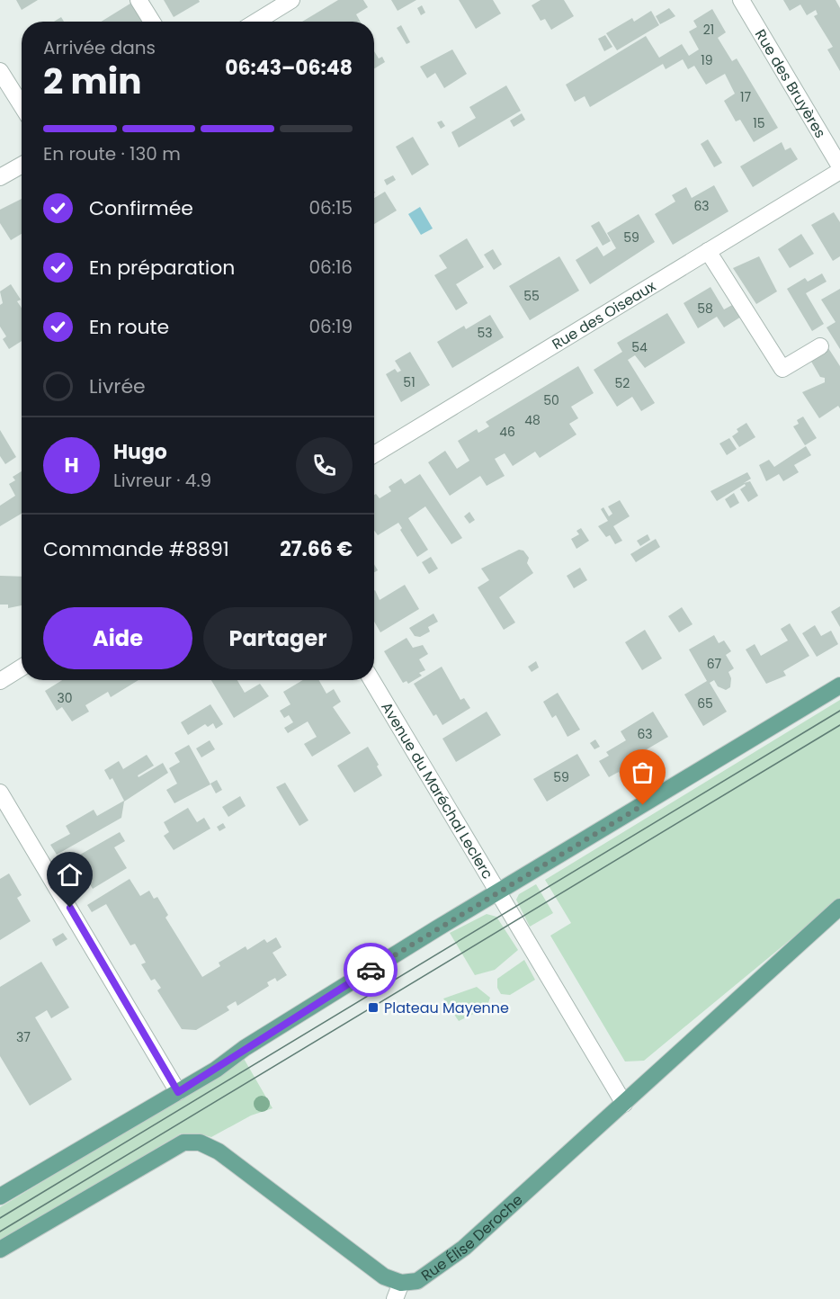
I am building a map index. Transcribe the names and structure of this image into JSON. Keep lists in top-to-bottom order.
{
  "streets": {
    "main road": ["Rue Élise Deroche"],
    "street": ["Rue des Bruyères", "Rue des Oiseaux", "Avenue du Maréchal Leclerc"]
  },
  "crossings": [
    ["Avenue du Maréchal Leclerc", "Rue Élise Deroche"]
  ],
  "places": {
    "transit": ["Plateau Mayenne"]
  },
  "house_numbers": [
    "21",
    "19",
    "17",
    "15",
    "63",
    "59",
    "55",
    "58",
    "53",
    "54",
    "51",
    "52",
    "50",
    "48",
    "46",
    "67",
    "30",
    "65",
    "63",
    "59",
    "37"
  ],
  "page": {
    "heading": ["2 min", "Arrivée dans", "06:43–06:48"],
    "panel": [
      "Hugo",
      "Livreur · 4.9",
      "Commande #8891",
      "27.66 €"
    ],
    "bar": "En route · 130 m",
    "list": [
      ["Confirmée", "06:15"],
      ["En préparation", "06:16"],
      ["En route", "06:19"],
      "Livrée"
    ],
    "round": "H",
    "buttons": ["Aide", "Partager"]
  }
}
